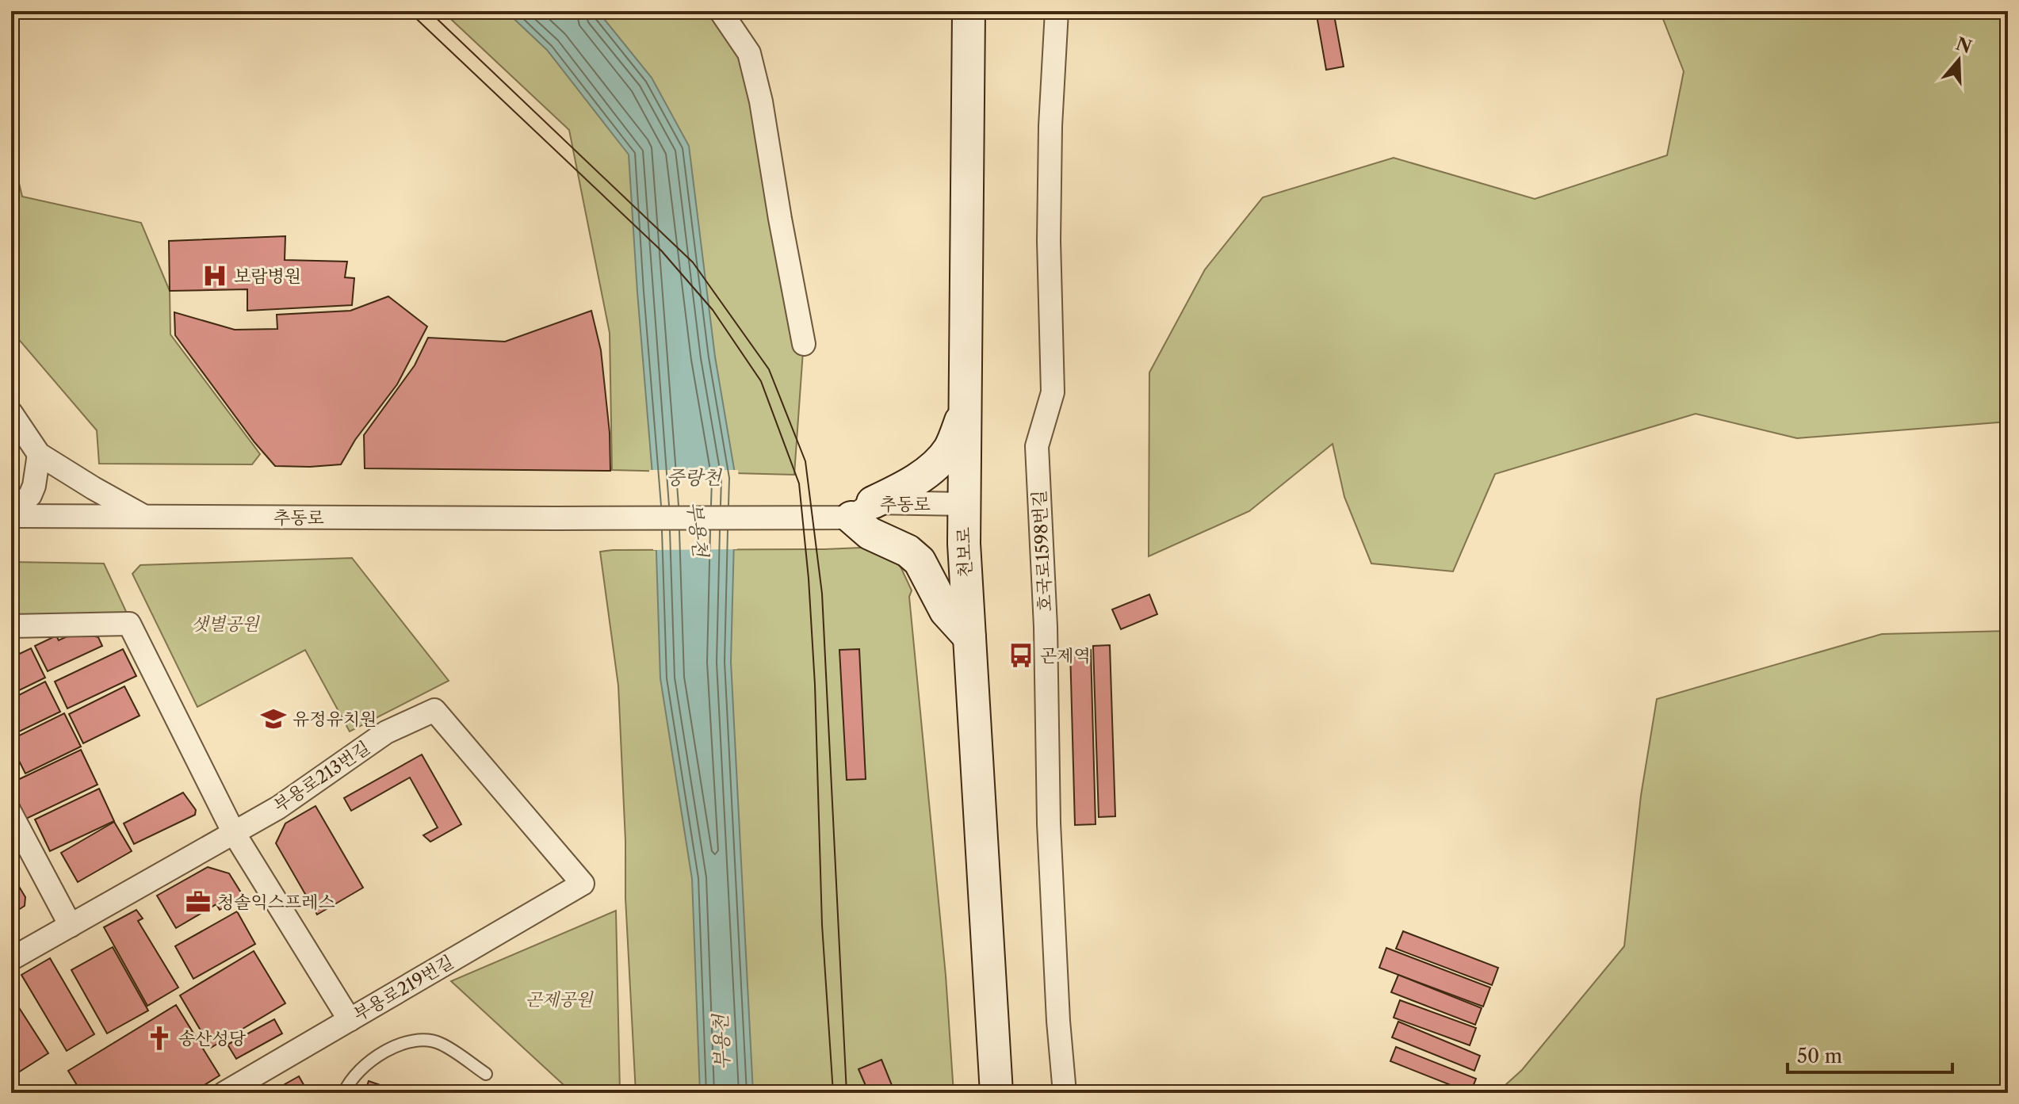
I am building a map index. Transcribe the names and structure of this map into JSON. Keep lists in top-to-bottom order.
{
  "streets": {
    "main road": ["천보로"],
    "street": [
      "추동로",
      "호국로1598번길",
      "부용로213번길",
      "부용로219번길"
    ]
  },
  "crossings": [
    ["추동로", "천보로"],
    ["부용로213번길", "부용로219번길"]
  ],
  "water": ["중랑천", "부용천"],
  "parks": ["샛별공원", "곤제공원"],
  "places": {
    "hospital": ["보람병원"],
    "bus stop": ["곤제역"],
    "school or university": ["유정유치원"],
    "office": ["청솔익스프레스"],
    "church": ["송산성당"]
  },
  "scale_bar": "50 m",
  "north": "top"
}
